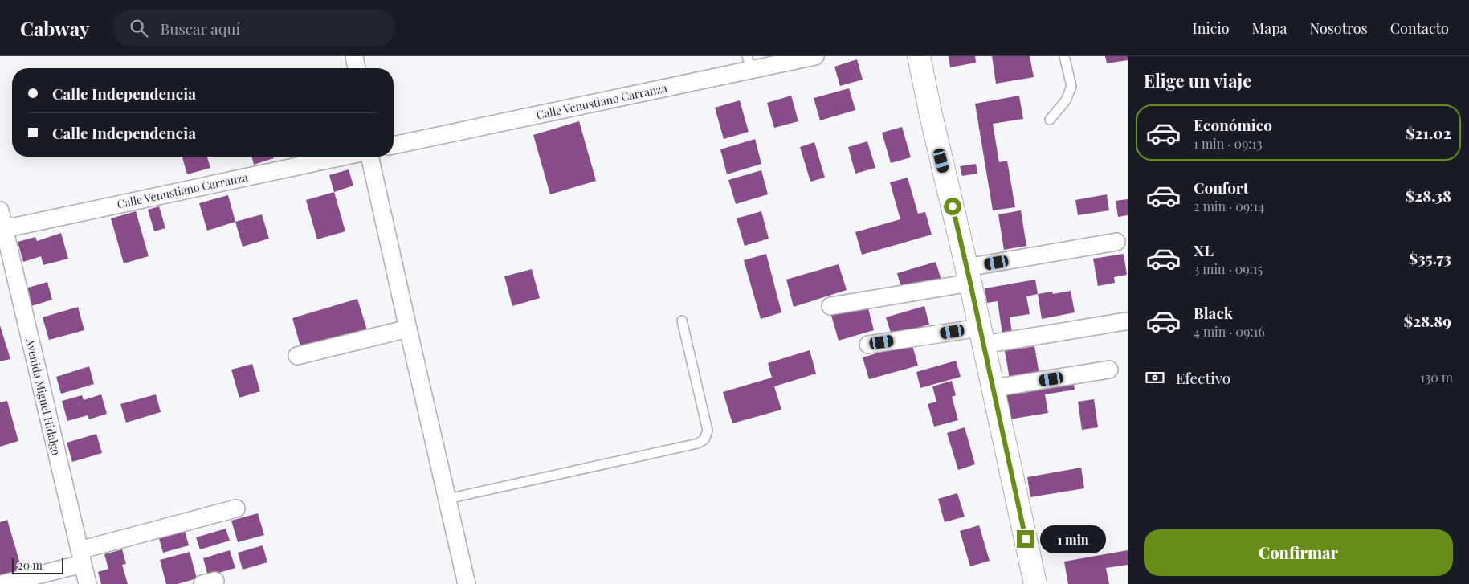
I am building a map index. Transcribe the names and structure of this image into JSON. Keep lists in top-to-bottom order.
{
  "streets": {
    "street": ["Calle Venustiano Carranza", "Avenida Miguel Hidalgo"]
  },
  "crossings": [
    ["Calle Venustiano Carranza", "Avenida Miguel Hidalgo"]
  ],
  "scale_bar": "20 m",
  "page": {
    "header": "Cabway",
    "search": "Buscar aquí",
    "nav": [
      "Inicio",
      "Mapa",
      "Nosotros",
      "Contacto"
    ],
    "heading": "Elige un viaje",
    "banner": ["Calle Independencia", "Calle Independencia"],
    "list": [
      {
        "name": "Económico",
        "note": "1 min · 09:13",
        "value": "$21.02"
      },
      {
        "name": "Confort",
        "note": "2 min · 09:14",
        "value": "$28.38"
      },
      {
        "name": "XL",
        "note": "3 min · 09:15",
        "value": "$35.73"
      },
      {
        "name": "Black",
        "note": "4 min · 09:16",
        "value": "$28.89"
      }
    ],
    "pay": ["Efectivo", "130 m"],
    "buttons": "Confirmar",
    "bubble": "1 min",
    "scale": "20 m"
  }
}
